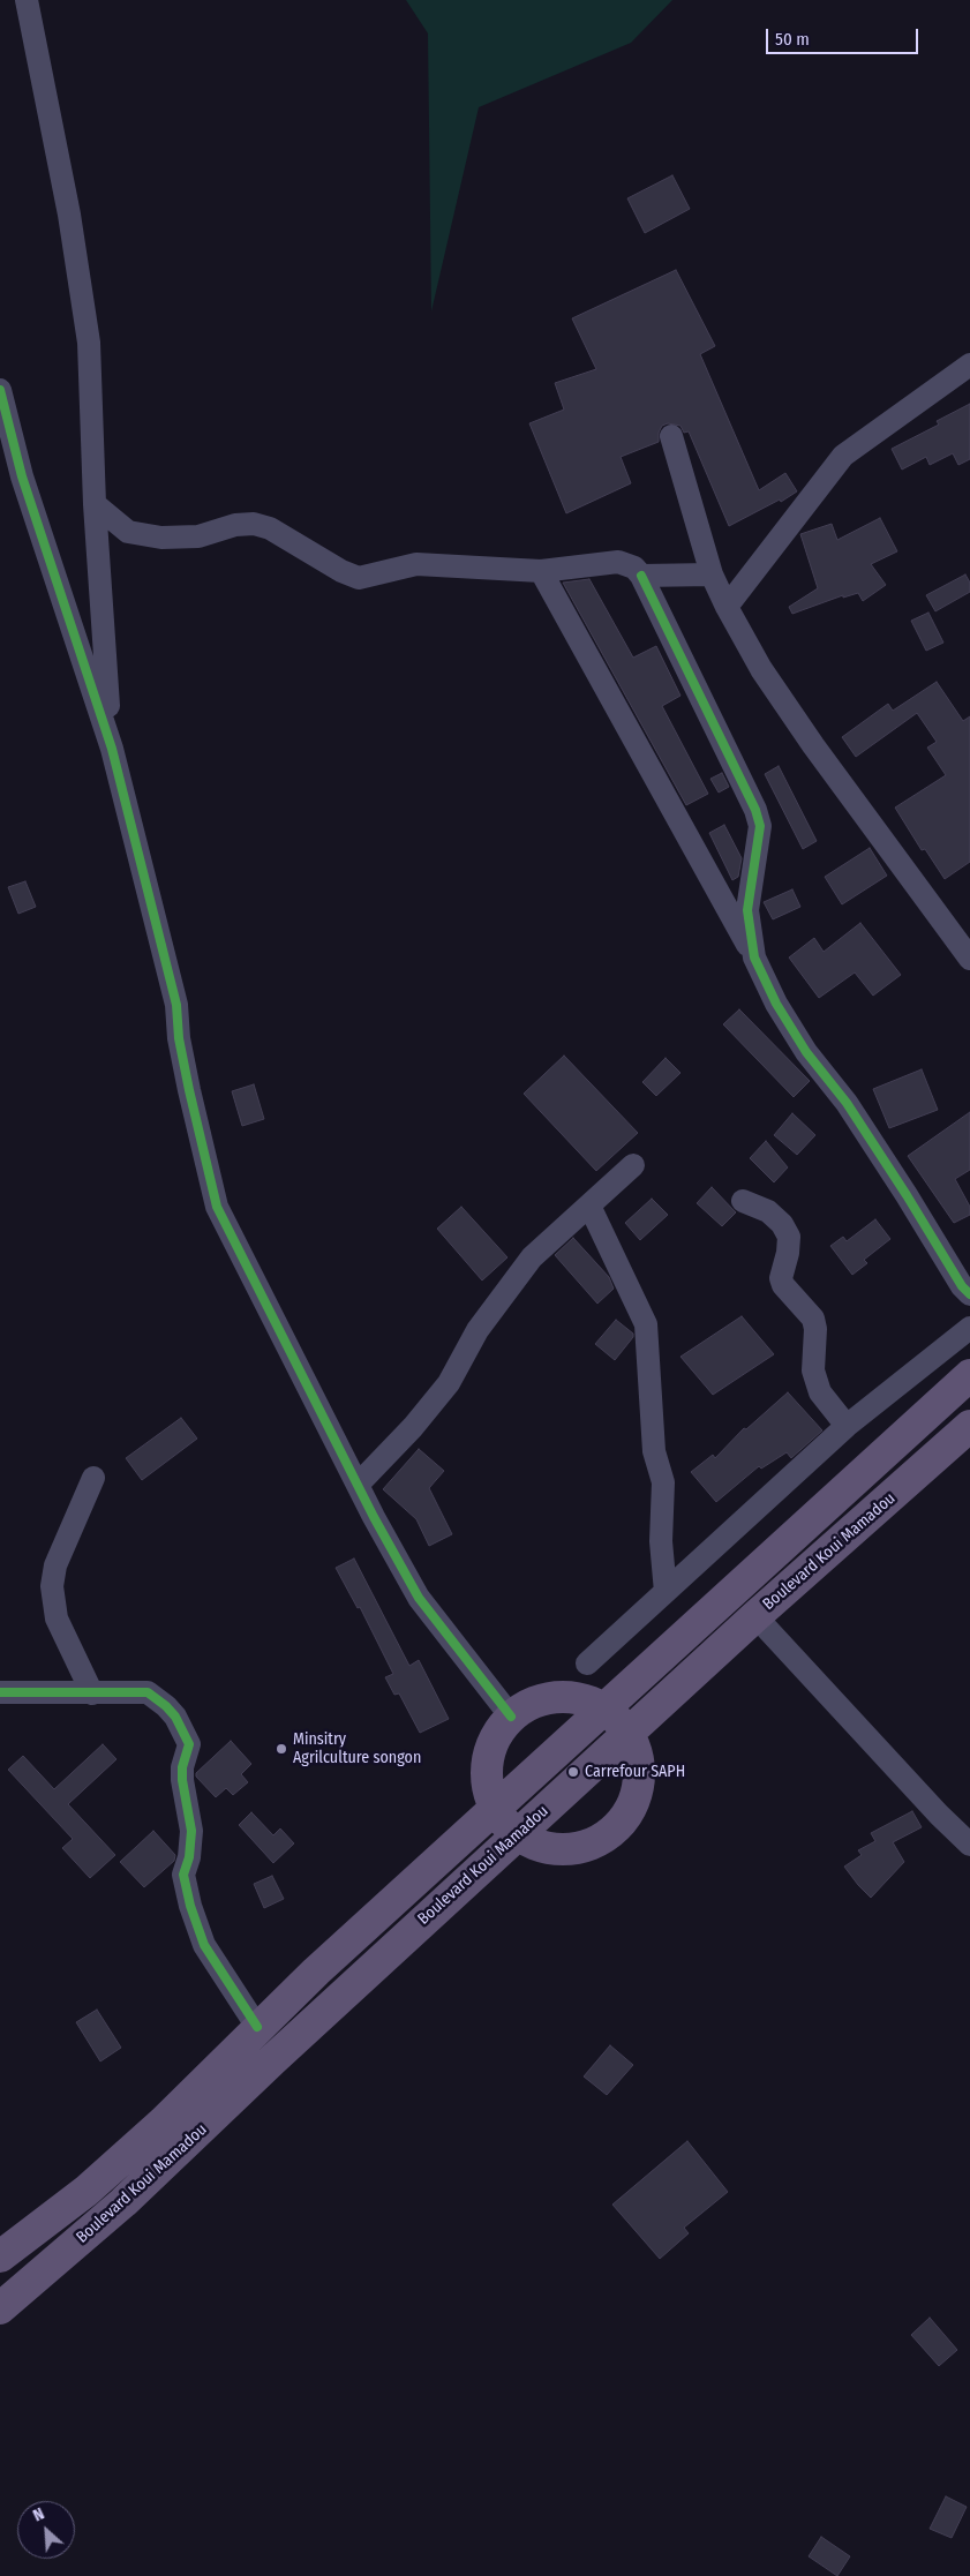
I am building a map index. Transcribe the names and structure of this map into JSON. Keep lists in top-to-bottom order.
{
  "streets": {
    "main road": ["Boulevard Koui Mamadou"]
  },
  "places": ["Minsitry Agrilculture songon", "Carrefour SAPH"],
  "scale_bar": "50 m",
  "north": "top left"
}
